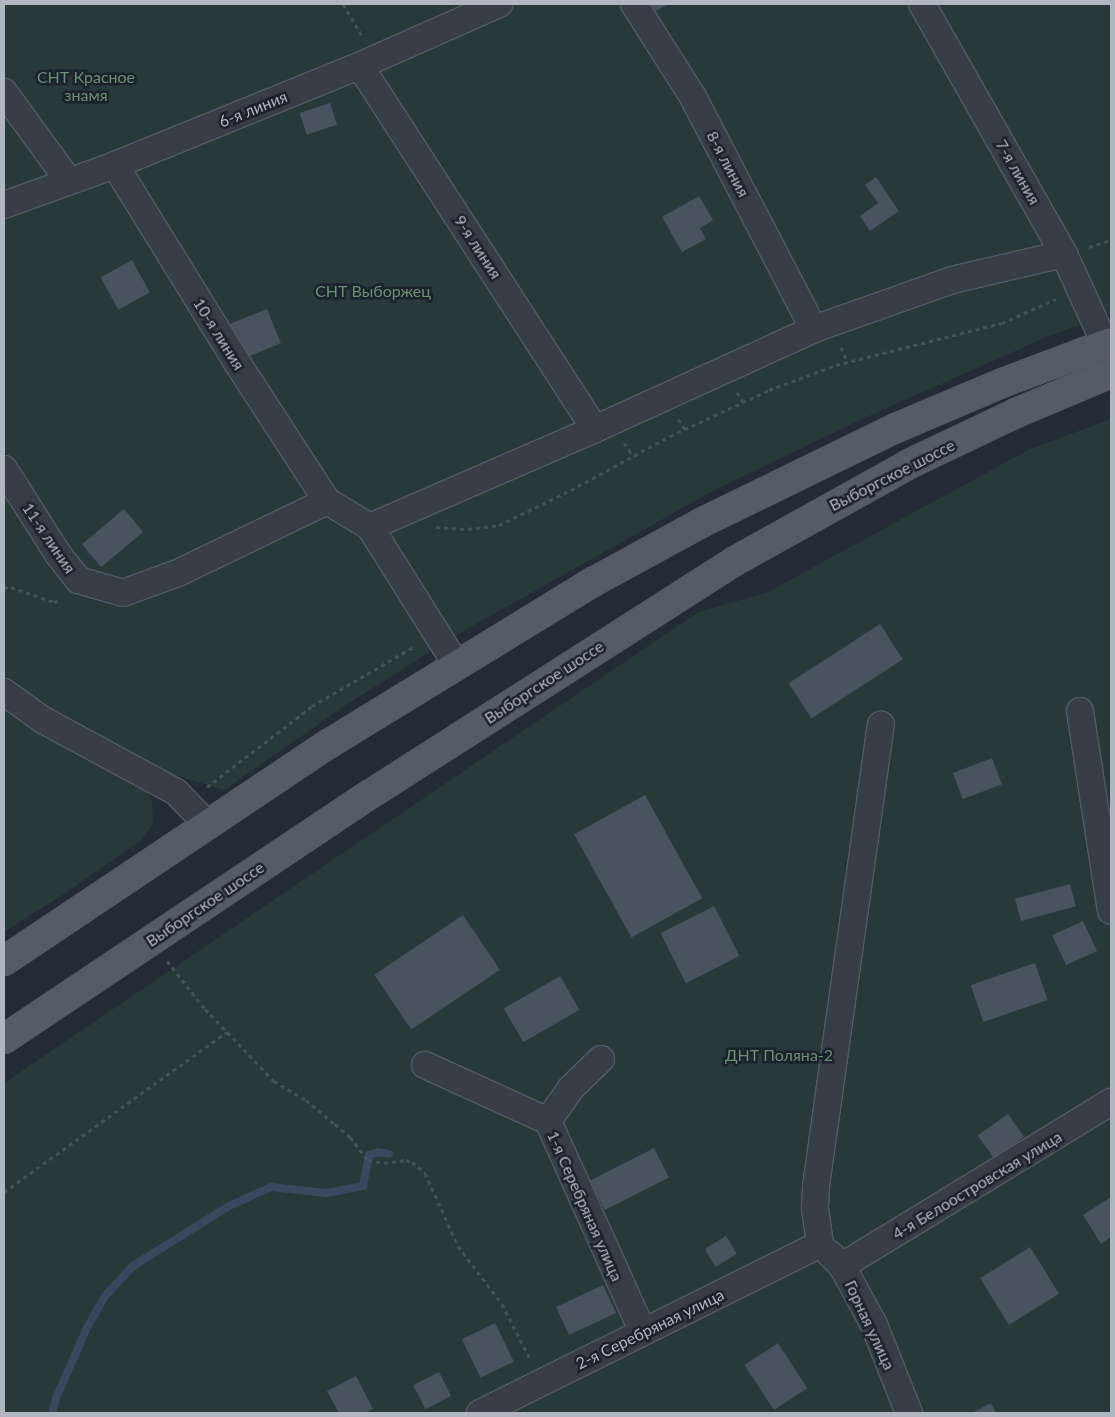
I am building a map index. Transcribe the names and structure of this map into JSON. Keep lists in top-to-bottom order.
{
  "streets": {
    "main road": ["Выборгское шоссе"],
    "street": [
      "6-я линия",
      "8-я линия",
      "7-я линия",
      "9-я линия",
      "10-я линия",
      "11-я линия",
      "4-я Белоостровская улица",
      "1-я Серебряная улица",
      "Горная улица",
      "2-я Серебряная улица"
    ]
  },
  "crossings": [
    ["6-я линия", "9-я линия"],
    ["6-я линия", "10-я линия"],
    ["10-я линия", "11-я линия"],
    ["4-я Белоостровская улица", "Горная улица"],
    ["1-я Серебряная улица", "2-я Серебряная улица"],
    ["Горная улица", "2-я Серебряная улица"]
  ],
  "parks": ["СНТ Красное знамя", "СНТ Выборжец", "ДНТ Поляна-2"]
}
